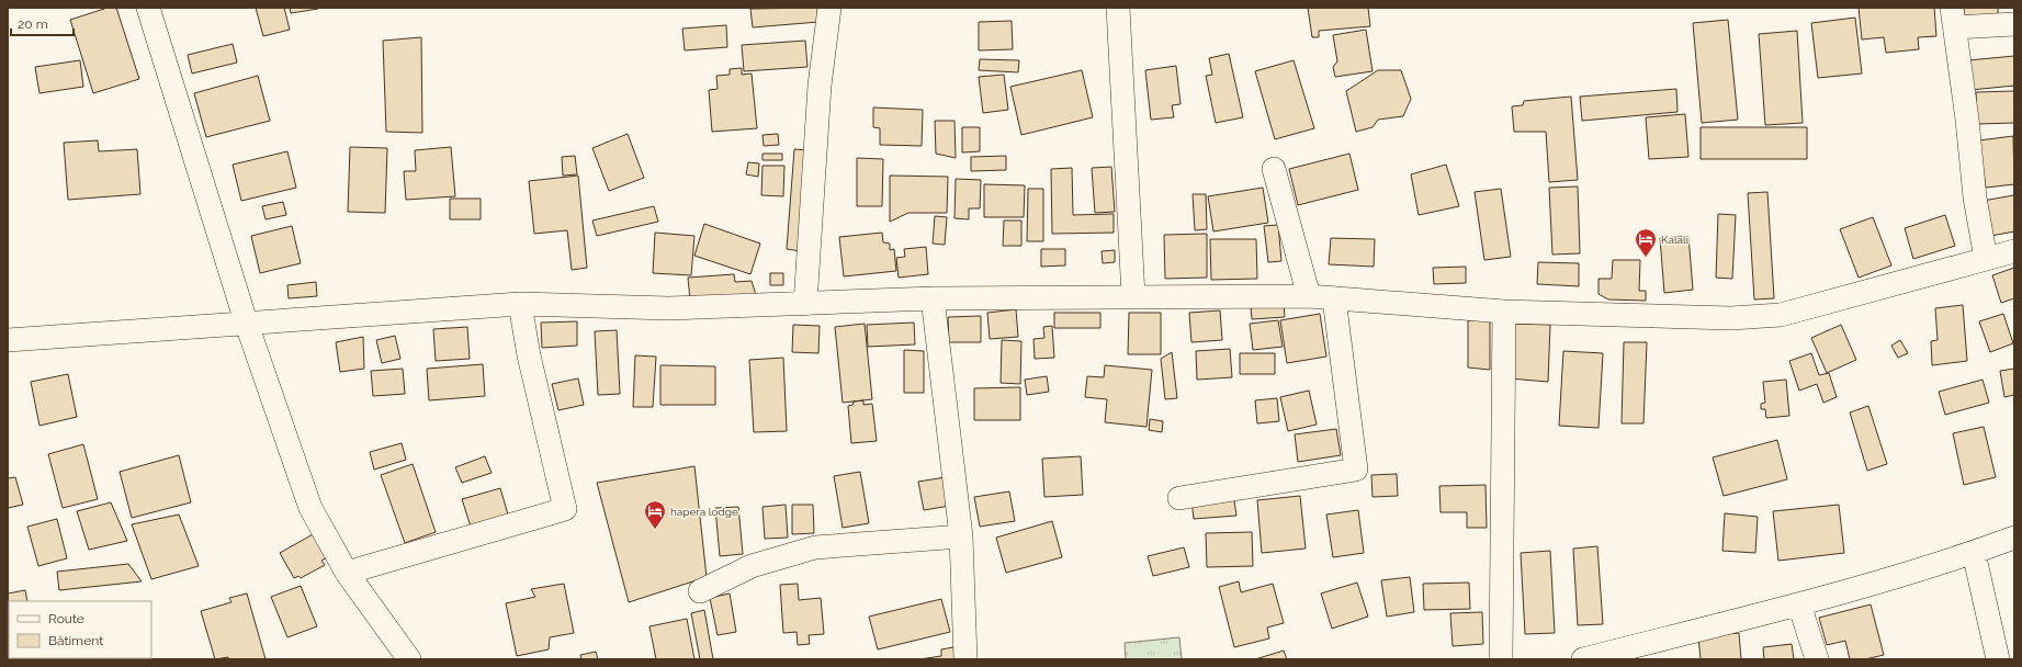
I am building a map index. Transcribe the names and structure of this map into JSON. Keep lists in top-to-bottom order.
{
  "places": {
    "hotel": ["Kalali", "hapera lodge"]
  },
  "legend": ["Route", "Bâtiment"],
  "scale_bar": "20 m"
}
